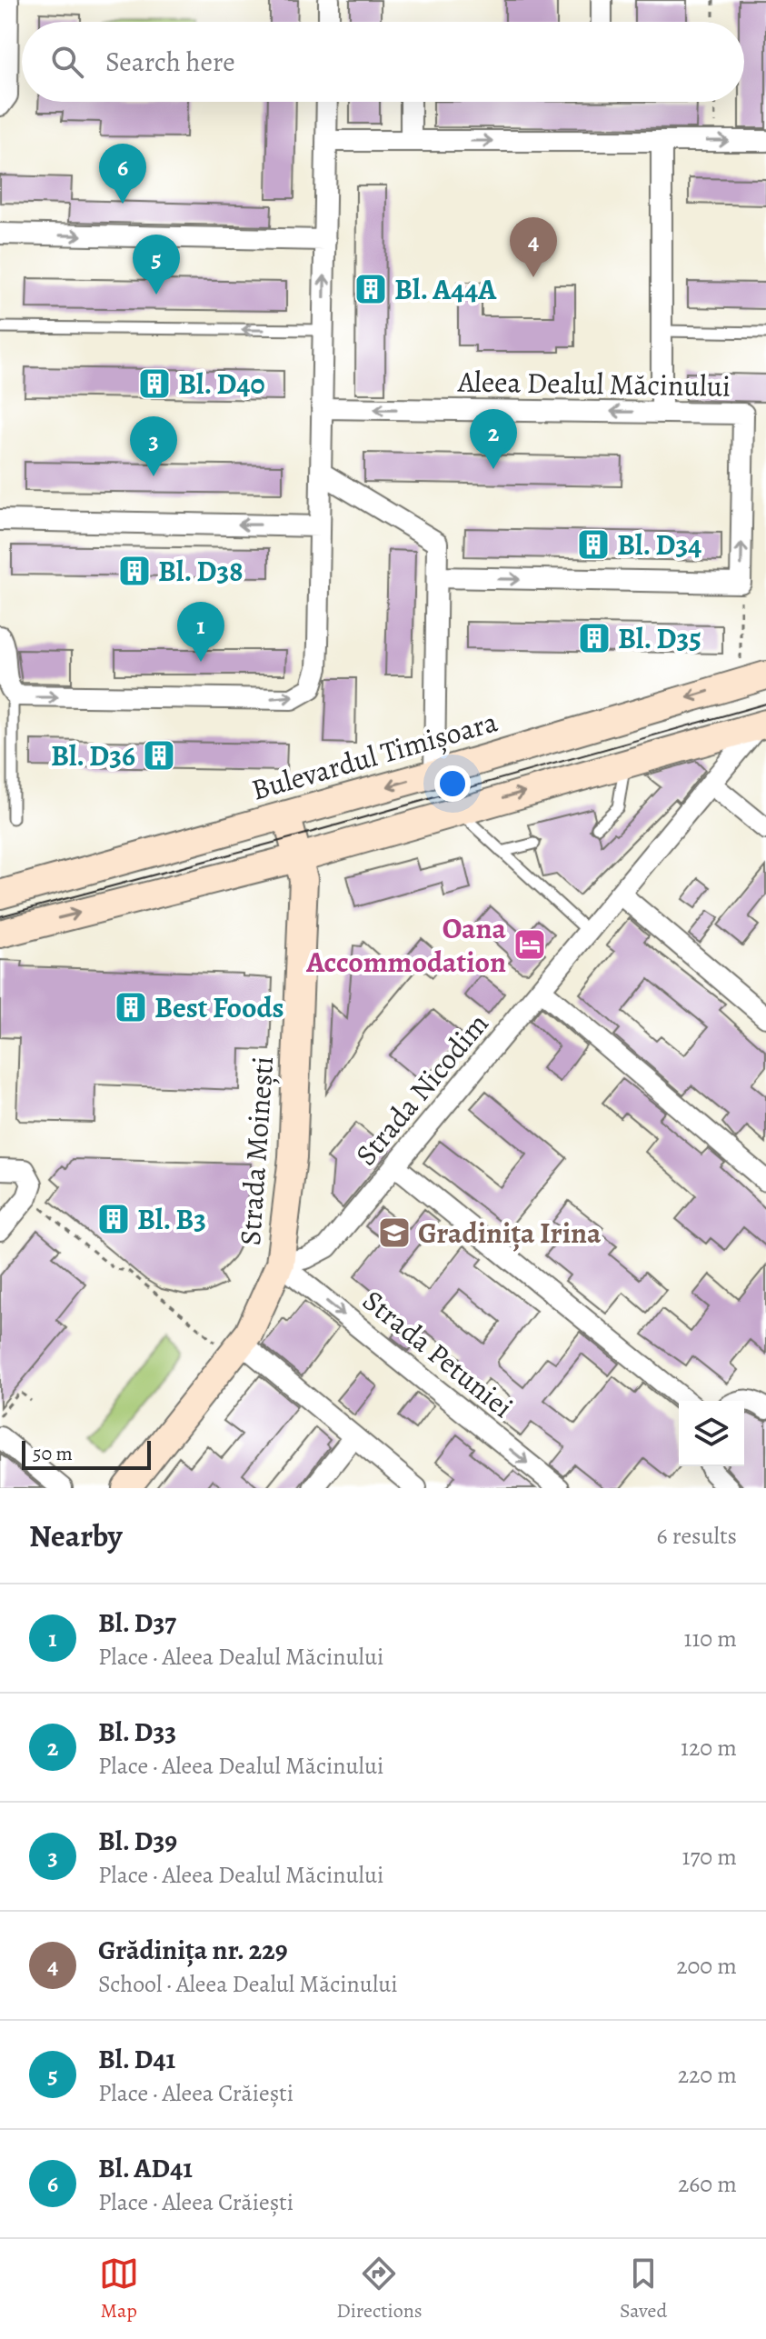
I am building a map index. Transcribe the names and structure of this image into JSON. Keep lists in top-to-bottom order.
{
  "streets": {
    "main road": ["Bulevardul Timișoara", "Strada Moinești"],
    "street": ["Aleea Dealul Măcinului", "Strada Nicodim", "Strada Petuniei"]
  },
  "crossings": [
    ["Bulevardul Timișoara", "Strada Moinești"],
    ["Strada Nicodim", "Strada Moinești"],
    ["Strada Nicodim", "Strada Petuniei"],
    ["Strada Moinești", "Strada Petuniei"]
  ],
  "places": {
    "building": [
      "Bl. A44A",
      "Bl. D40",
      "Bl. D34",
      "Bl. D38",
      "Bl. D35",
      "Bl. D36",
      "Best Foods",
      "Bl. B3"
    ],
    "hotel": ["Oana Accommodation"],
    "school or university": ["Gradinița Irina"]
  },
  "scale_bar": "50 m",
  "page": {
    "search": "Search here",
    "pins": [
      "6",
      "4",
      "5",
      "2",
      "3",
      "1"
    ],
    "scale": "50 m",
    "heading": ["Nearby", "6 results"],
    "list": [
      {
        "mark": "1",
        "name": "Bl. D37",
        "note": "Place · Aleea Dealul Măcinului",
        "value": "110 m"
      },
      {
        "mark": "2",
        "name": "Bl. D33",
        "note": "Place · Aleea Dealul Măcinului",
        "value": "120 m"
      },
      {
        "mark": "3",
        "name": "Bl. D39",
        "note": "Place · Aleea Dealul Măcinului",
        "value": "170 m"
      },
      {
        "mark": "4",
        "name": "Grădinița nr. 229",
        "note": "School · Aleea Dealul Măcinului",
        "value": "200 m"
      },
      {
        "mark": "5",
        "name": "Bl. D41",
        "note": "Place · Aleea Crăiești",
        "value": "220 m"
      },
      {
        "mark": "6",
        "name": "Bl. AD41",
        "note": "Place · Aleea Crăiești",
        "value": "260 m"
      }
    ],
    "nav": ["Map", "Directions", "Saved"]
  }
}
